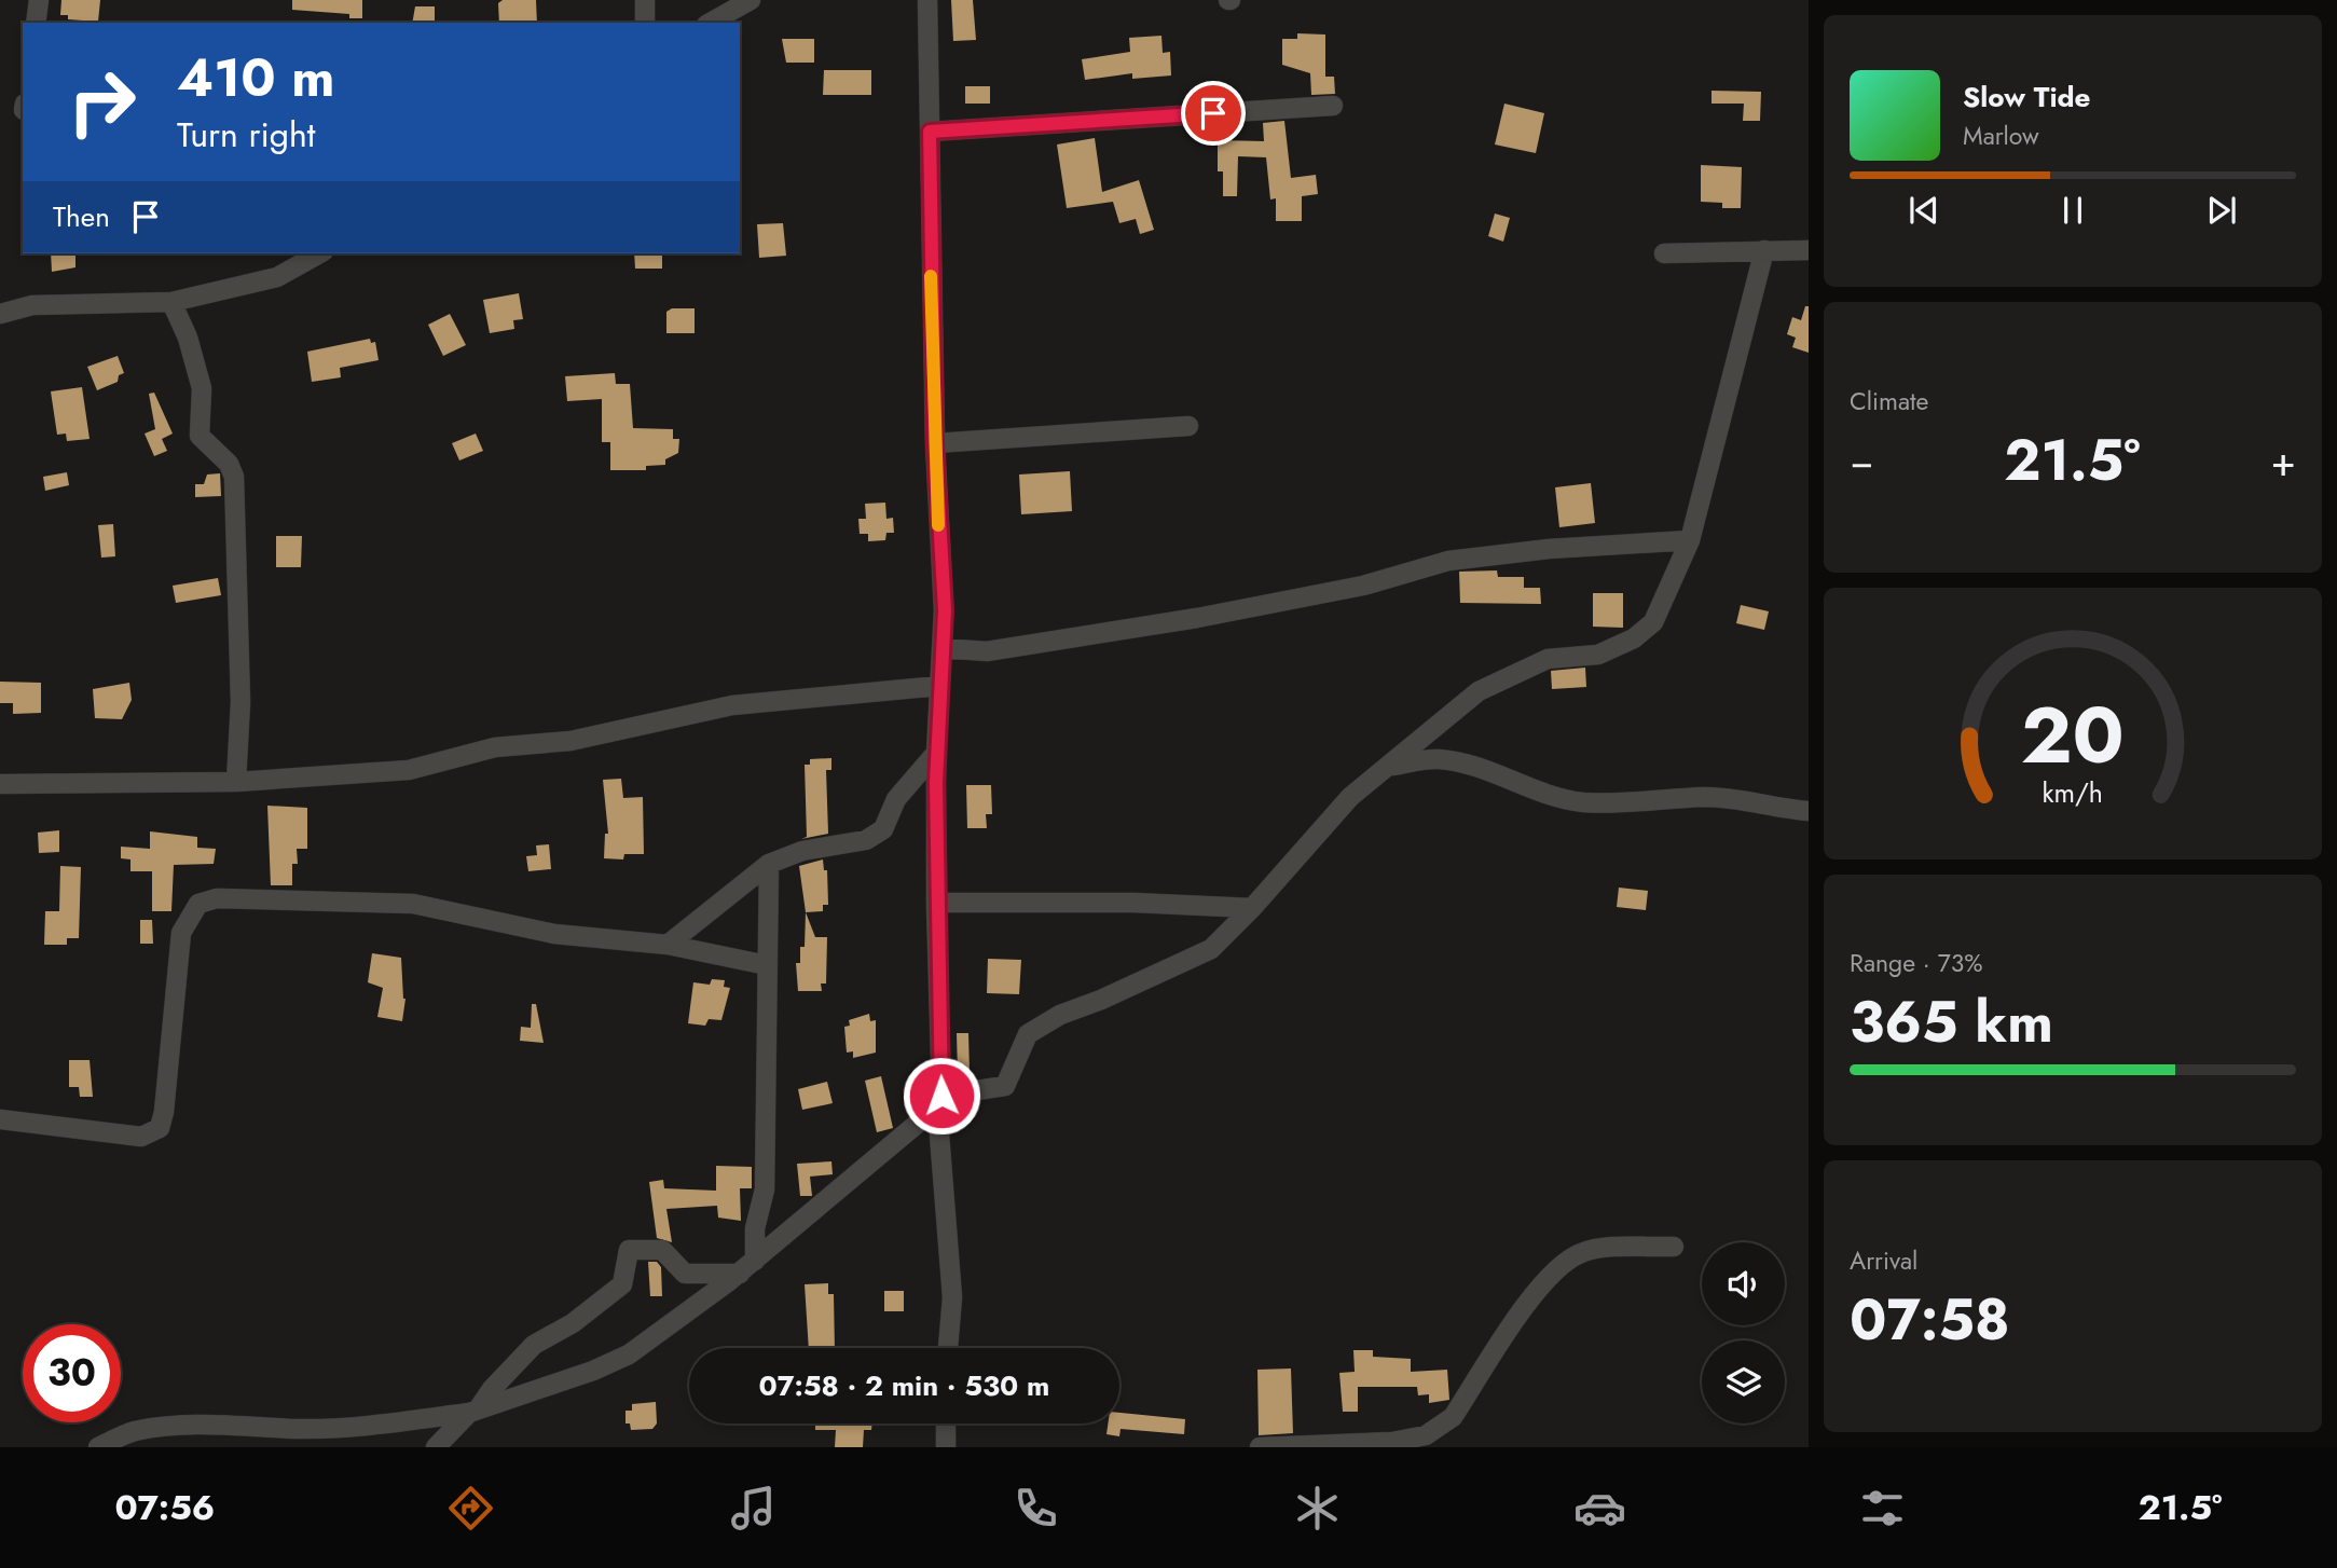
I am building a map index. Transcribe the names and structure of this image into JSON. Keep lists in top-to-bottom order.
{
  "page": {
    "turn": ["410 m", "Turn right"],
    "song": ["Slow Tide", "Marlow"],
    "then": "Then",
    "tile": [
      "Climate",
      ["Range · 73%", "365 km"],
      ["Arrival", "07:58"]
    ],
    "heat": ["−", "21.5°", "+"],
    "limit": "30",
    "trip": "07:58 · 2 min · 530 m",
    "tabs": ["07:56", "21.5°"],
    "gauge": ["20", "km/h"]
  }
}
